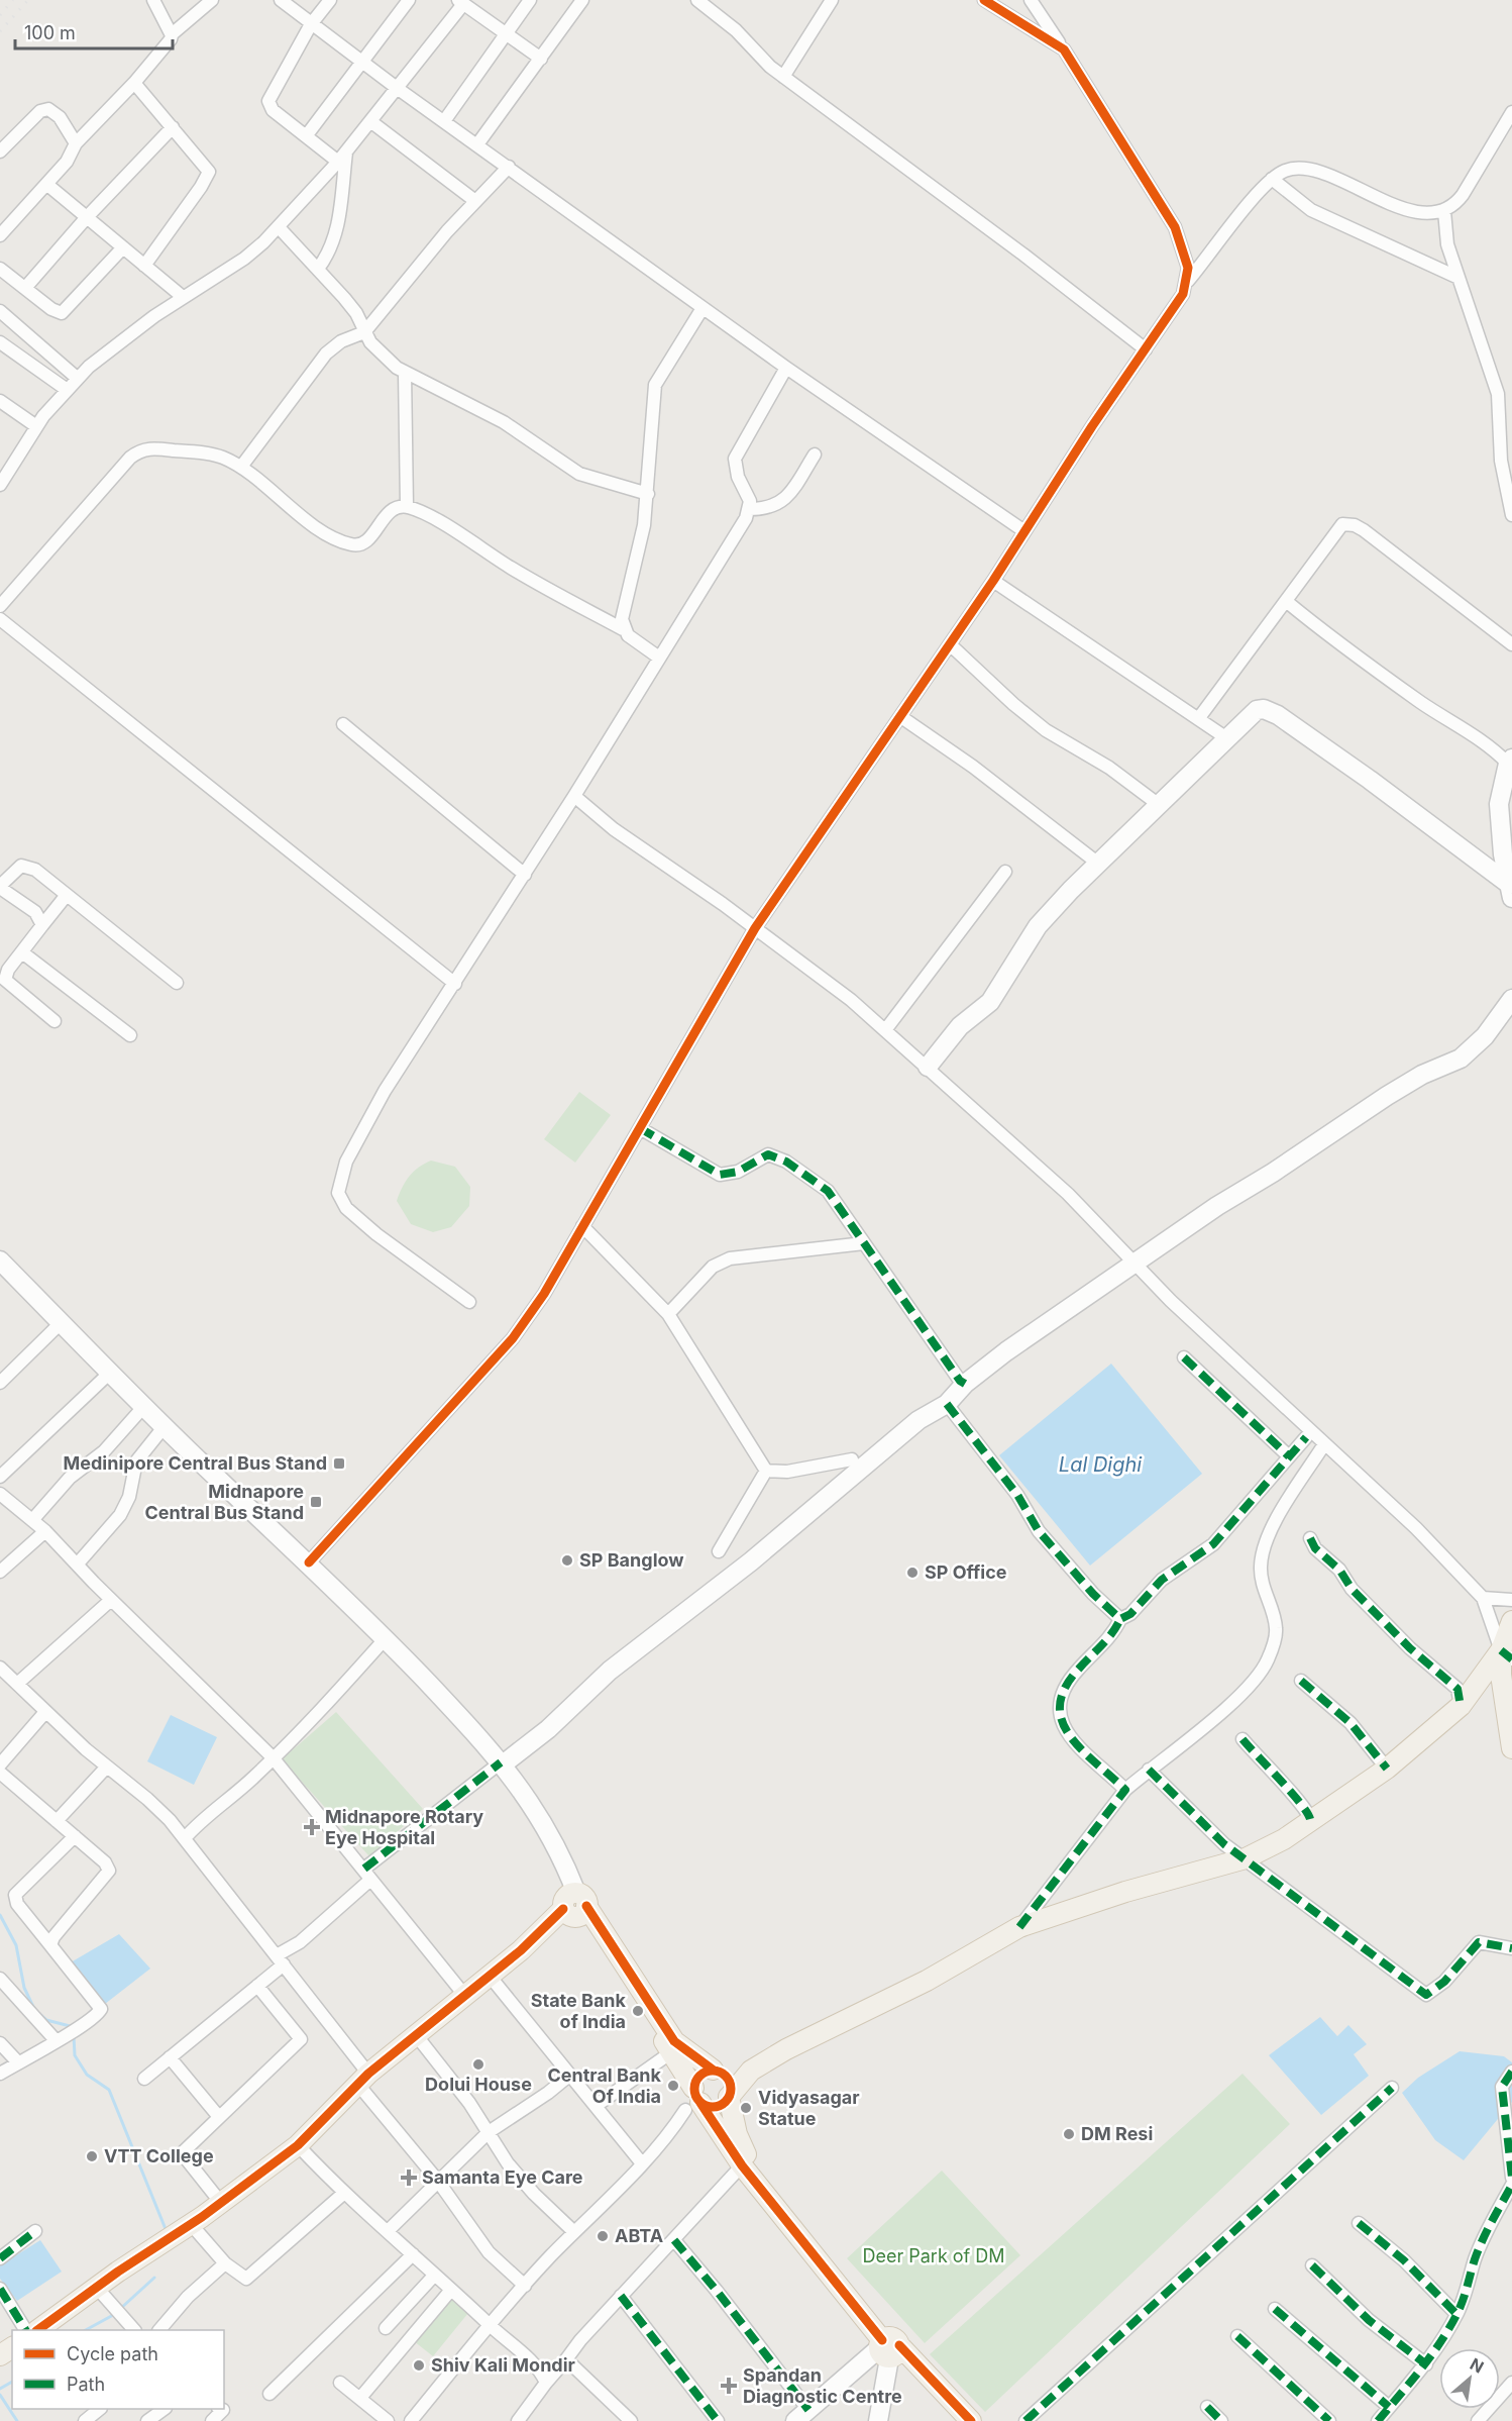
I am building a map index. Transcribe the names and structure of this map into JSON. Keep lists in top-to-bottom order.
{
  "water": ["Lal Dighi"],
  "parks": ["Deer Park of DM"],
  "places": {
    "transit": ["Medinipore Central Bus Stand", "Midnapore Central Bus Stand"],
    "other": [
      "SP Banglow",
      "SP Office",
      "State Bank of India",
      "Dolui House",
      "Central Bank Of India",
      "Vidyasagar Statue",
      "DM Resi",
      "VTT College",
      "ABTA",
      "Shiv Kali Mondir"
    ],
    "health": ["Midnapore Rotary Eye Hospital", "Samanta Eye Care", "Spandan Diagnostic Centre"]
  },
  "legend": ["Cycle path", "Path"],
  "scale_bar": "100 m",
  "north": "top right"
}
